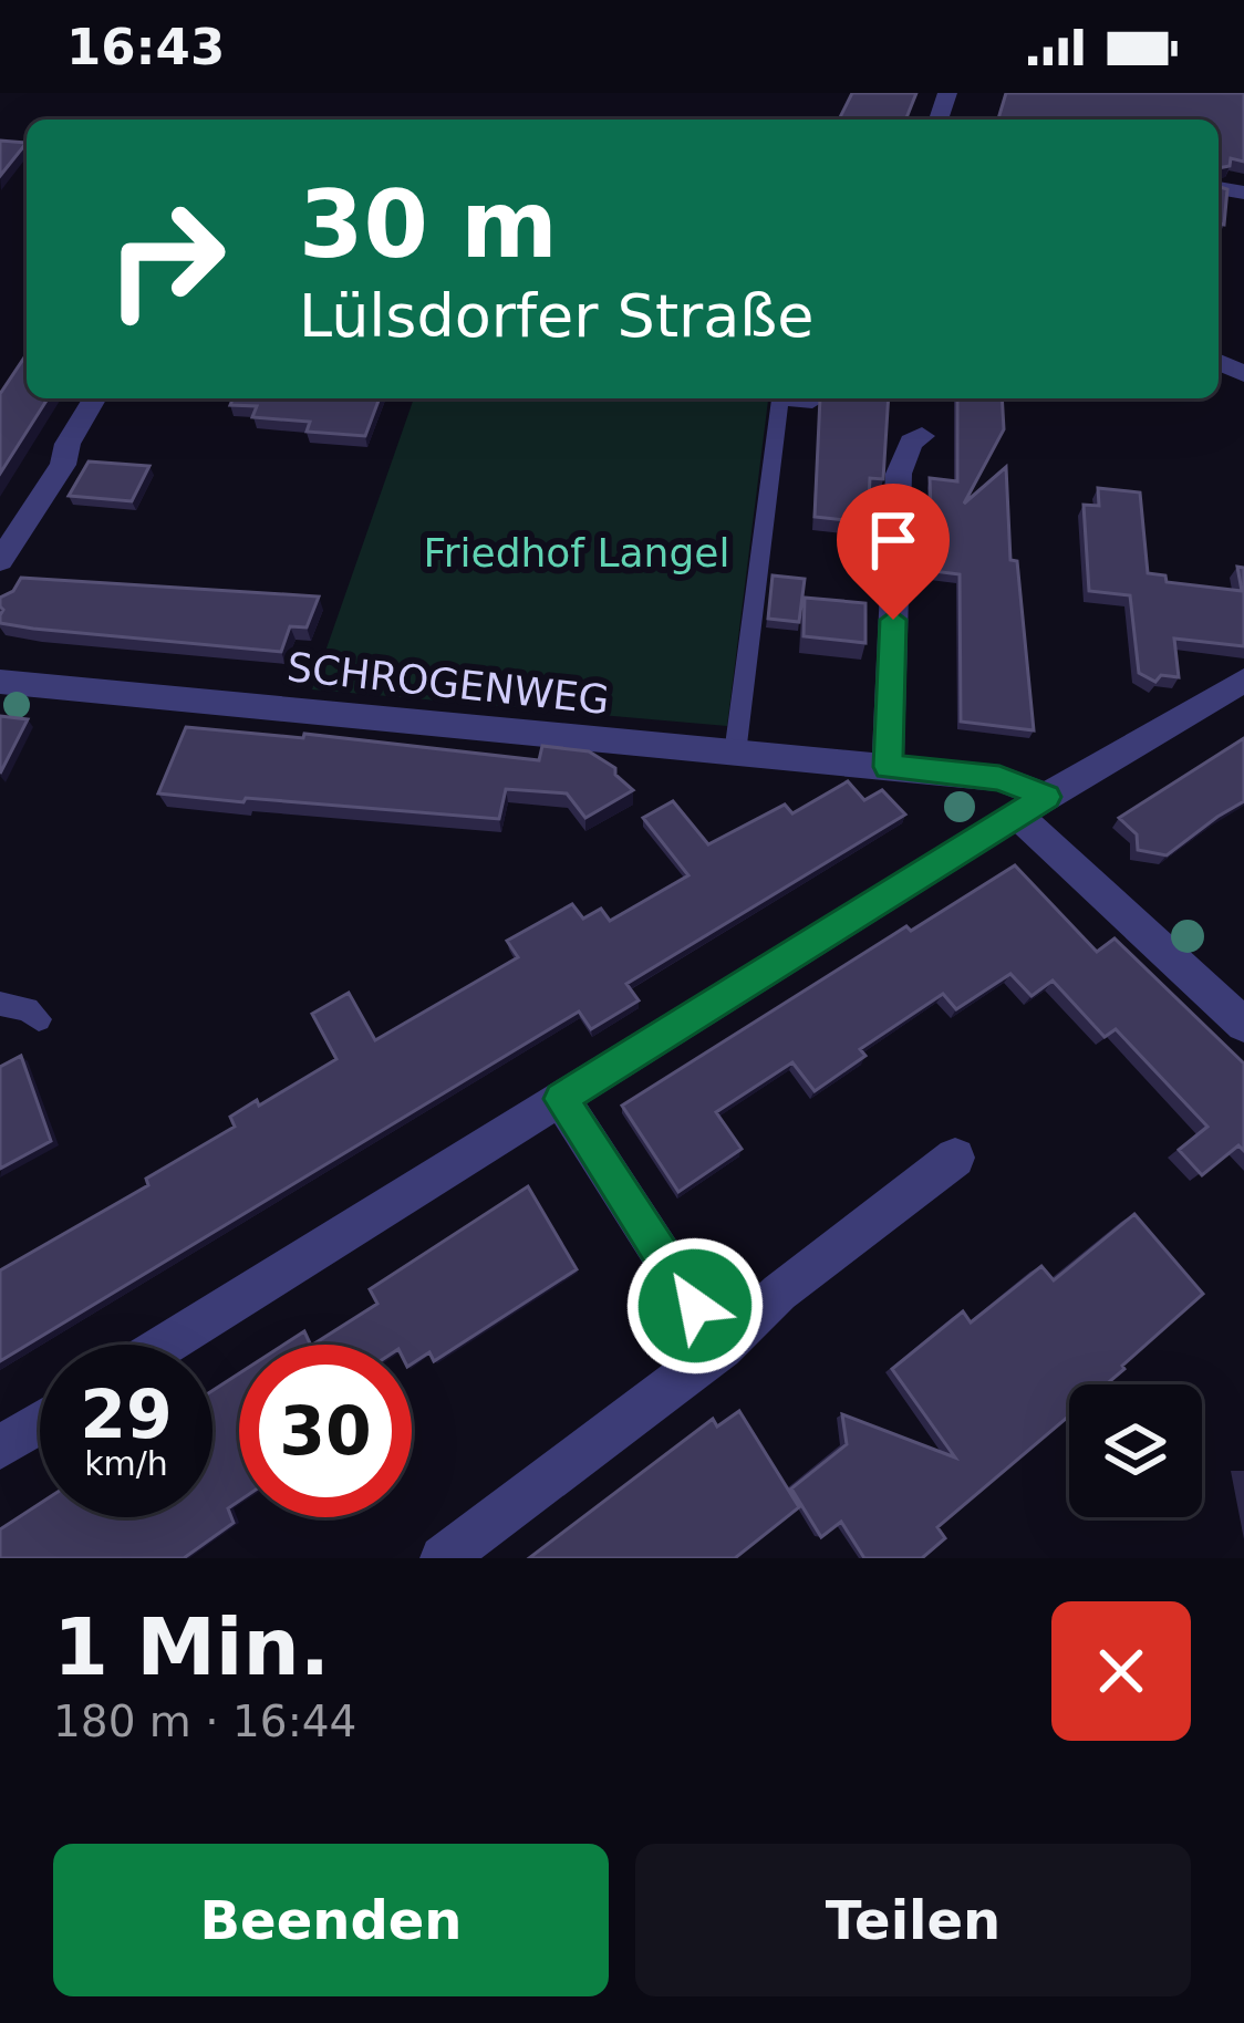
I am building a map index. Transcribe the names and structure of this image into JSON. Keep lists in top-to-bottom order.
{
  "streets": {
    "street": ["SCHROGENWEG"]
  },
  "parks": ["Friedhof Langel"],
  "page": {
    "status": "16:43",
    "turn": ["30 m", "Lülsdorfer Straße"],
    "speed": "29 km/h",
    "limit": "30",
    "heading": ["1 Min.", "180 m · 16:44"],
    "buttons": ["Beenden", "Teilen"]
  }
}
